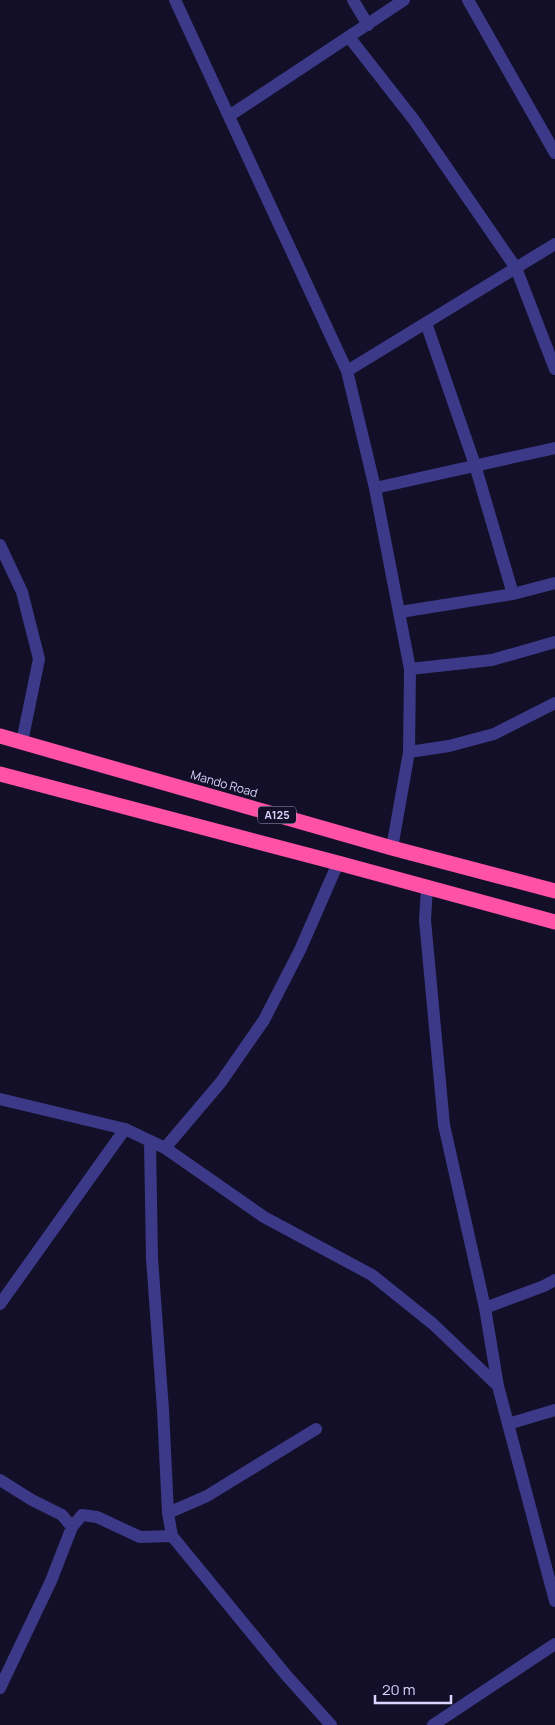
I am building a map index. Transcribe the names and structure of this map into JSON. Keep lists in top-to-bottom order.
{
  "streets": {
    "highway": ["Mando Road", "A125"]
  },
  "scale_bar": "20 m"
}
